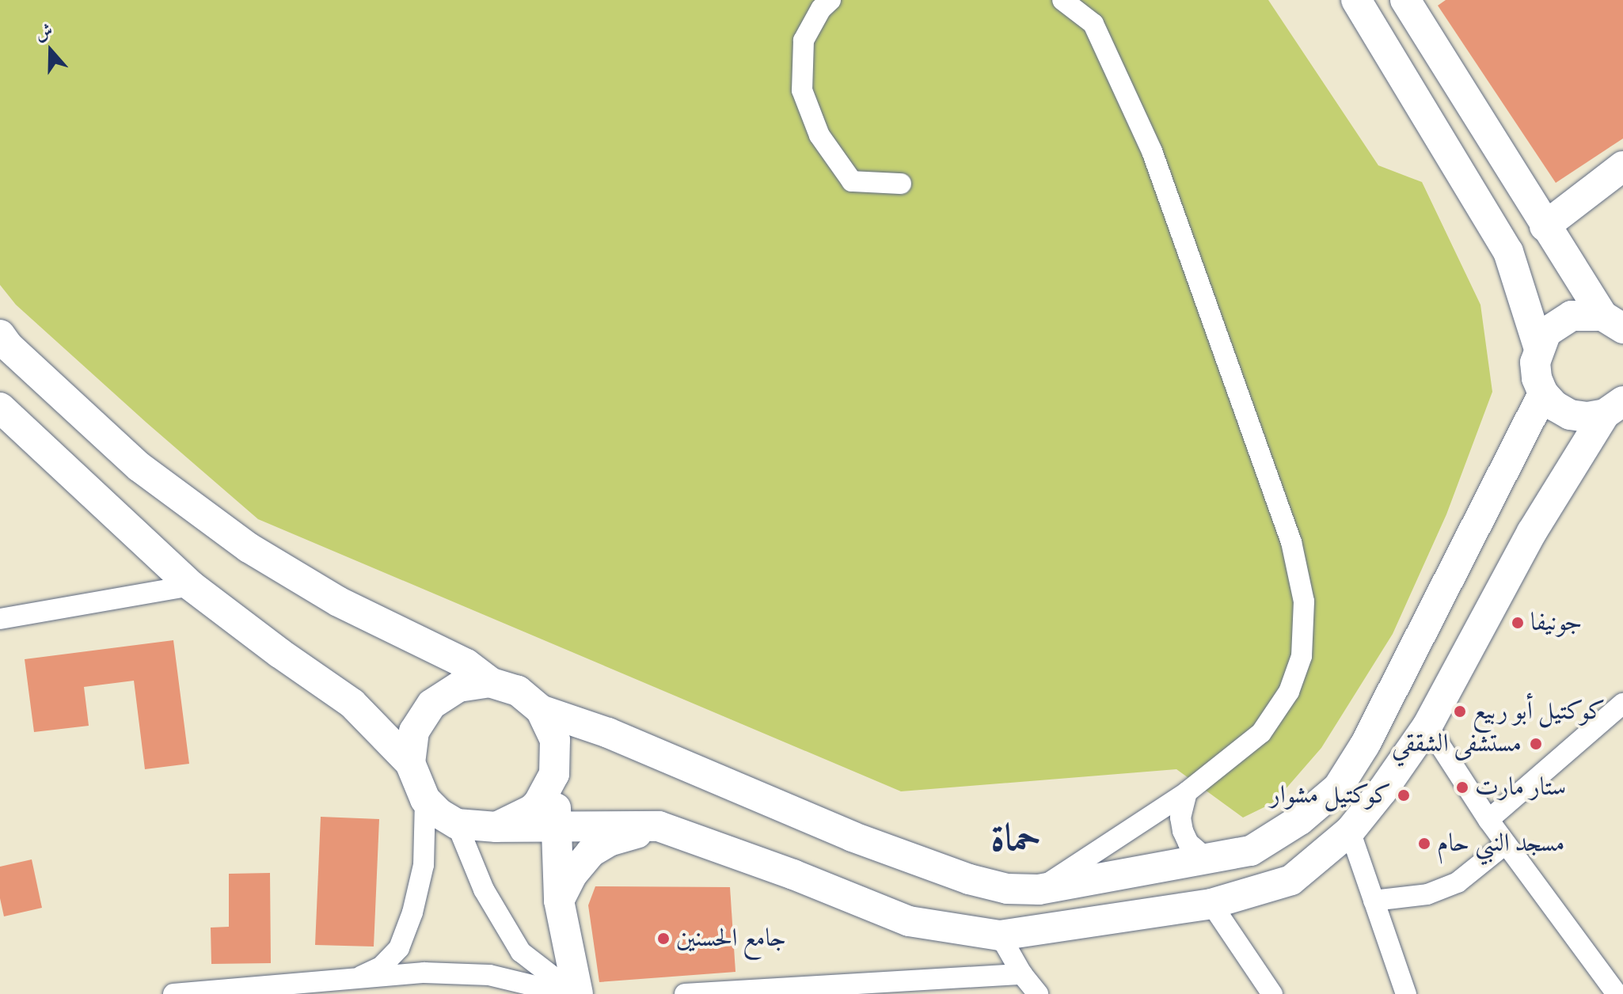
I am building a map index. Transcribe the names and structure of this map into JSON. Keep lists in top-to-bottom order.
{
  "districts": ["حماة"],
  "places": [
    "جونيفا",
    "كوكتيل أبو ربيع",
    "مستشفى الشققي",
    "ستار مارت",
    "كوكتيل مشوار",
    "مسجد النبي حام",
    "جامع الحسنين"
  ],
  "north": "top"
}
